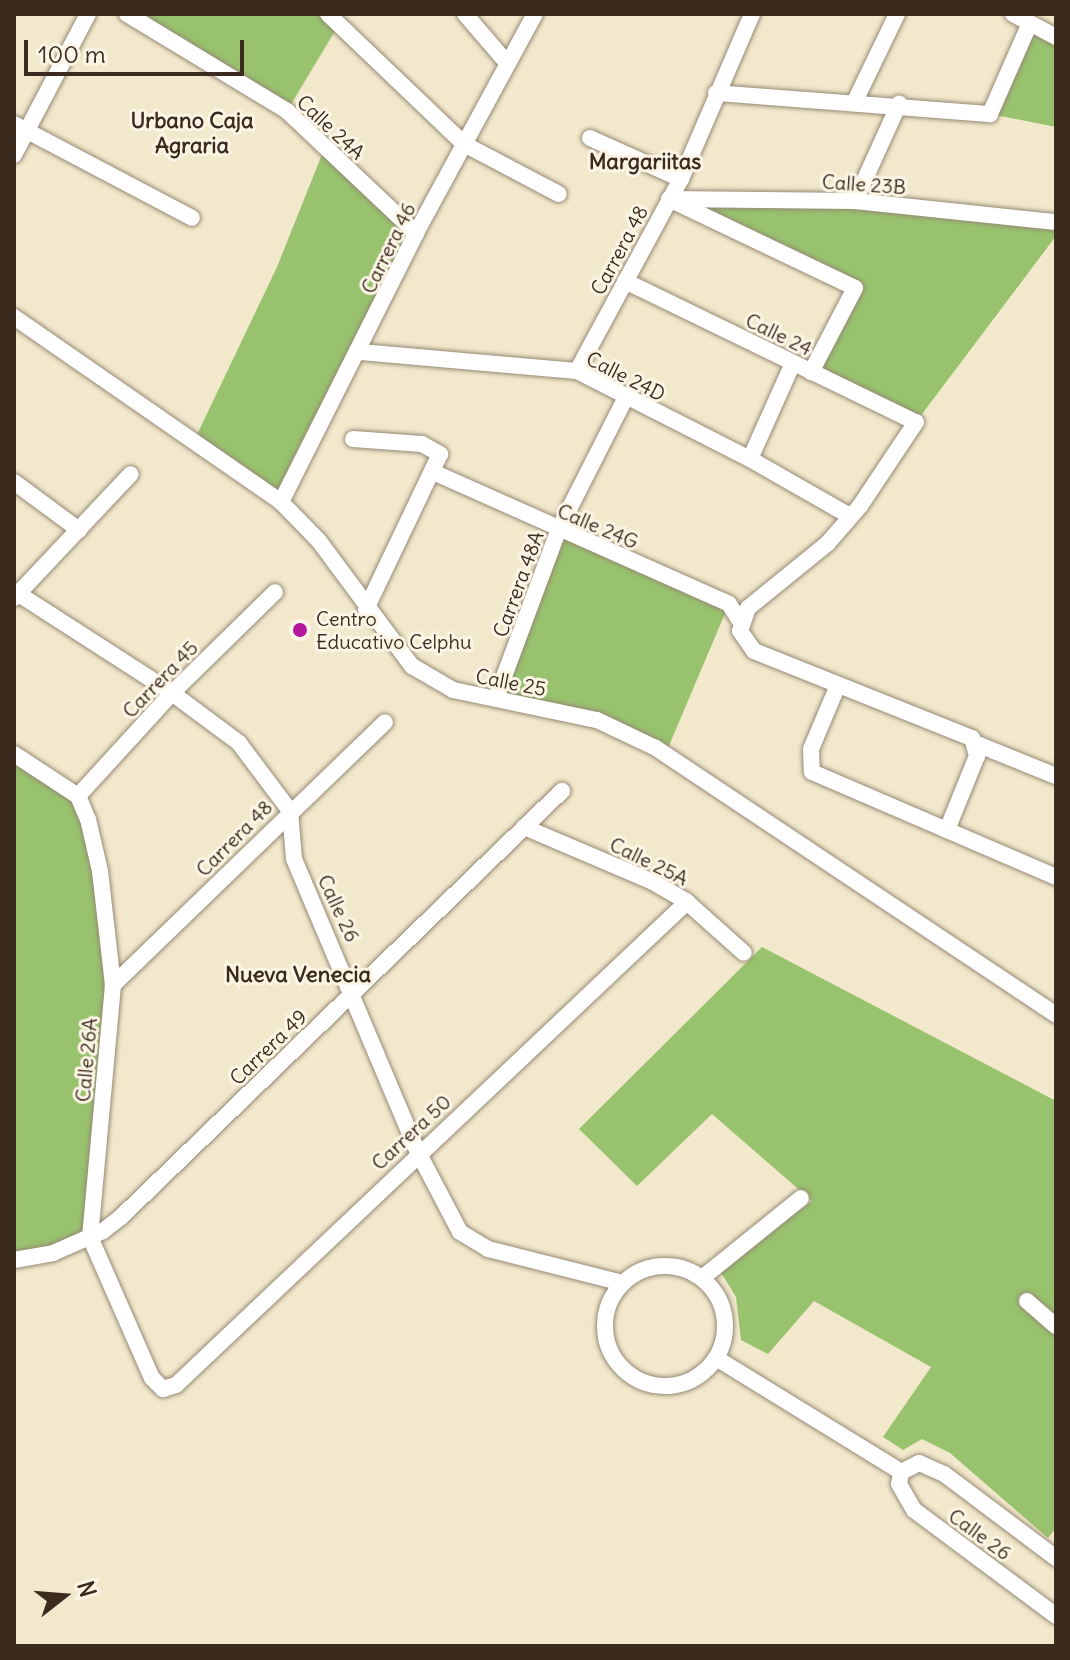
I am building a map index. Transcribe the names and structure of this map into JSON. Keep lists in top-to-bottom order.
{
  "streets": {
    "street": [
      "Calle 24A",
      "Calle 23B",
      "Carrera 46",
      "Carrera 48",
      "Calle 24",
      "Calle 24D",
      "Calle 24G",
      "Carrera 48A",
      "Carrera 45",
      "Calle 25",
      "Calle 25A",
      "Calle 26",
      "Carrera 49",
      "Calle 26A",
      "Carrera 50"
    ]
  },
  "crossings": [
    ["Calle 24A", "Carrera 46"],
    ["Calle 23B", "Carrera 48"],
    ["Carrera 46", "Calle 24D"],
    ["Carrera 46", "Calle 25"],
    ["Carrera 48", "Calle 24"],
    ["Carrera 48", "Calle 24D"],
    ["Carrera 48", "Calle 26"],
    ["Carrera 48", "Calle 26A"],
    ["Calle 24", "Calle 24D"],
    ["Calle 24D", "Carrera 48A"],
    ["Calle 24G", "Carrera 48A"],
    ["Carrera 48A", "Calle 25"],
    ["Carrera 45", "Calle 26A"],
    ["Calle 25A", "Carrera 49"],
    ["Calle 25A", "Carrera 50"],
    ["Calle 26", "Carrera 49"],
    ["Calle 26", "Carrera 50"],
    ["Carrera 49", "Calle 26A"],
    ["Calle 26A", "Carrera 50"]
  ],
  "districts": ["Urbano Caja Agraria", "Margariitas", "Nueva Venecia"],
  "places": ["Centro Educativo Celphu"],
  "scale_bar": "100 m",
  "north": "right"
}
